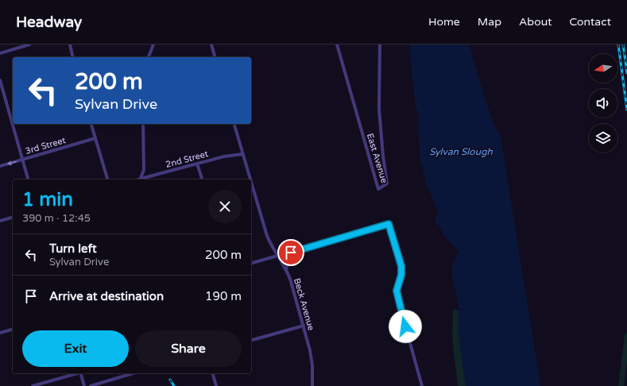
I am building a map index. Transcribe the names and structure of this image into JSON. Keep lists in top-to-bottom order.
{
  "streets": {
    "street": [
      "3rd Street",
      "East Avenue",
      "2nd Street",
      "Beck Avenue"
    ]
  },
  "crossings": [
    ["2nd Street", "Beck Avenue"]
  ],
  "water": ["Sylvan Slough"],
  "north": "left",
  "page": {
    "header": "Headway",
    "nav": [
      "Home",
      "Map",
      "About",
      "Contact"
    ],
    "turn": ["200 m", "Sylvan Drive"],
    "heading": ["1 min", "390 m · 12:45"],
    "list": [
      {
        "name": "Turn left",
        "note": "Sylvan Drive",
        "value": "200 m"
      },
      {
        "name": "Arrive at destination",
        "value": "190 m"
      }
    ],
    "buttons": ["Exit", "Share"]
  }
}
